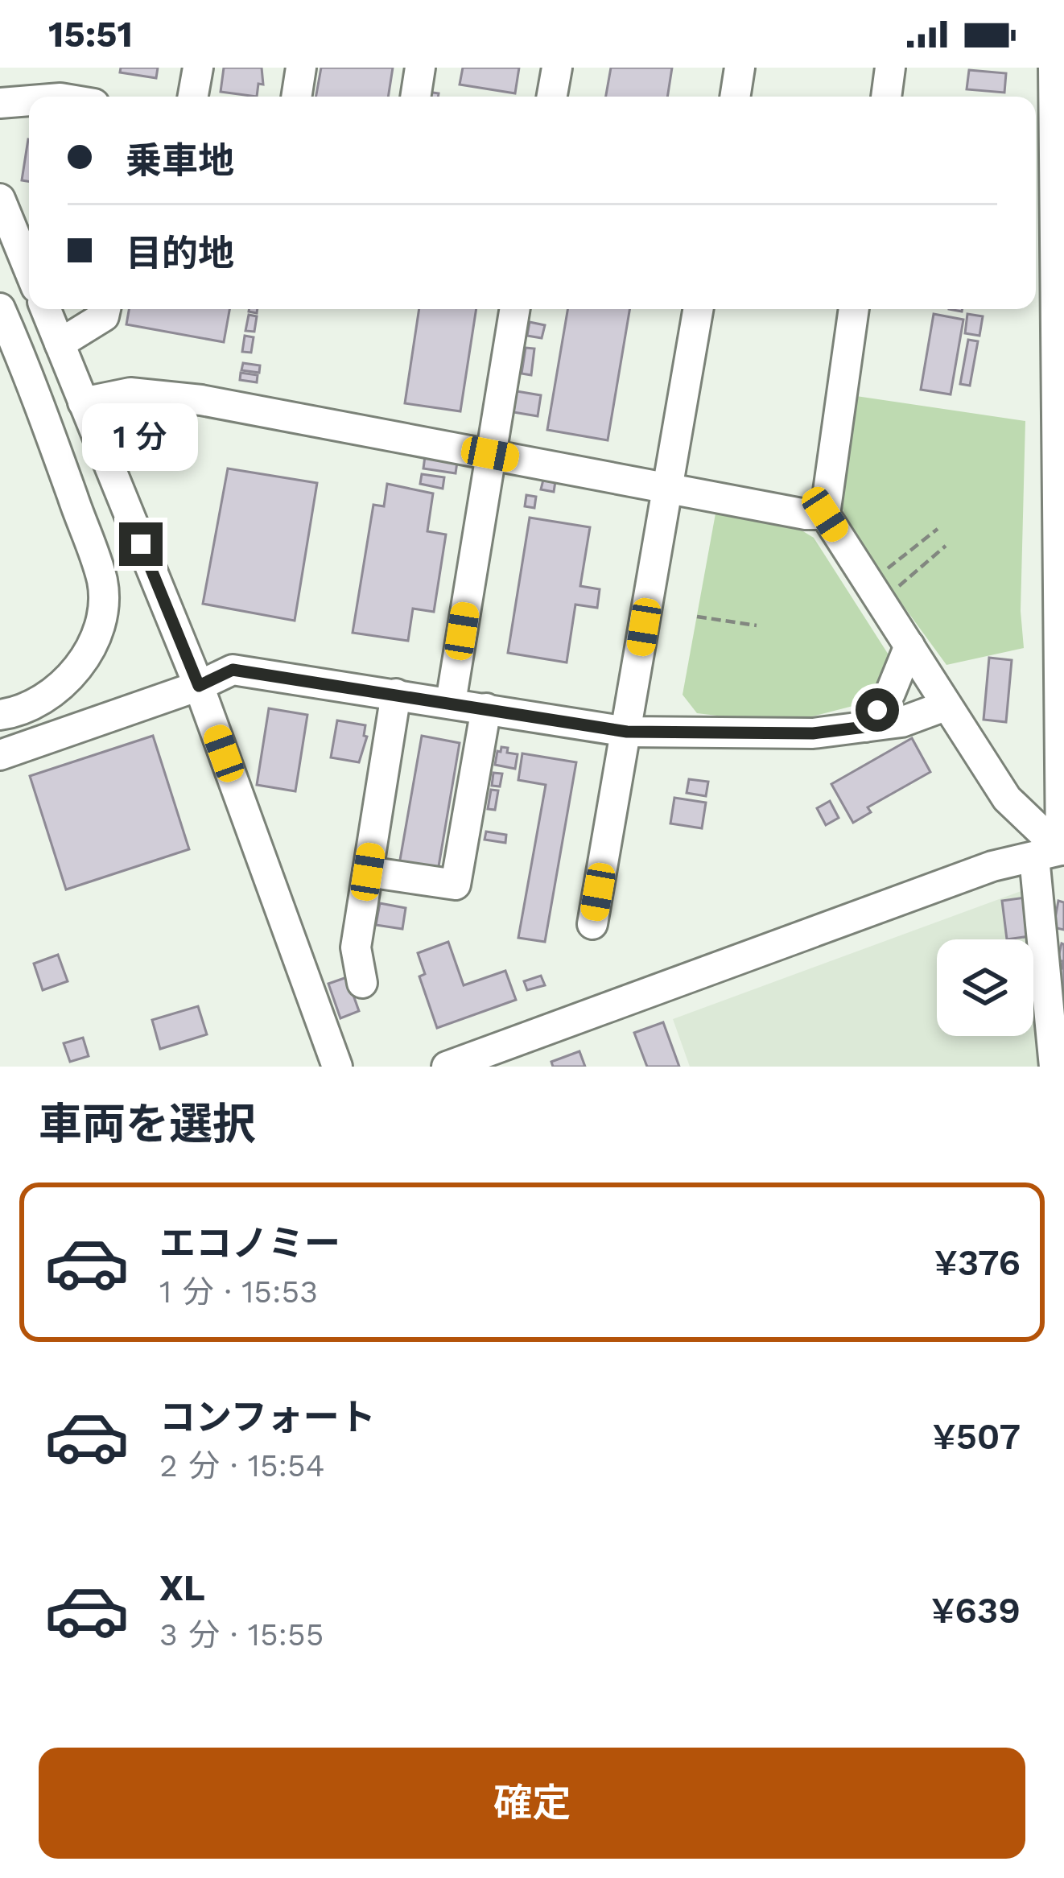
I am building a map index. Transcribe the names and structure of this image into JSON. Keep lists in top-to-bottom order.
{
  "page": {
    "status": "15:51",
    "banner": ["乗車地", "目的地"],
    "bubble": "1 分",
    "heading": "車両を選択",
    "list": [
      {
        "name": "エコノミー",
        "note": "1 分 · 15:53",
        "value": "¥376"
      },
      {
        "name": "コンフォート",
        "note": "2 分 · 15:54",
        "value": "¥507"
      },
      {
        "name": "XL",
        "note": "3 分 · 15:55",
        "value": "¥639"
      }
    ],
    "buttons": "確定"
  }
}
